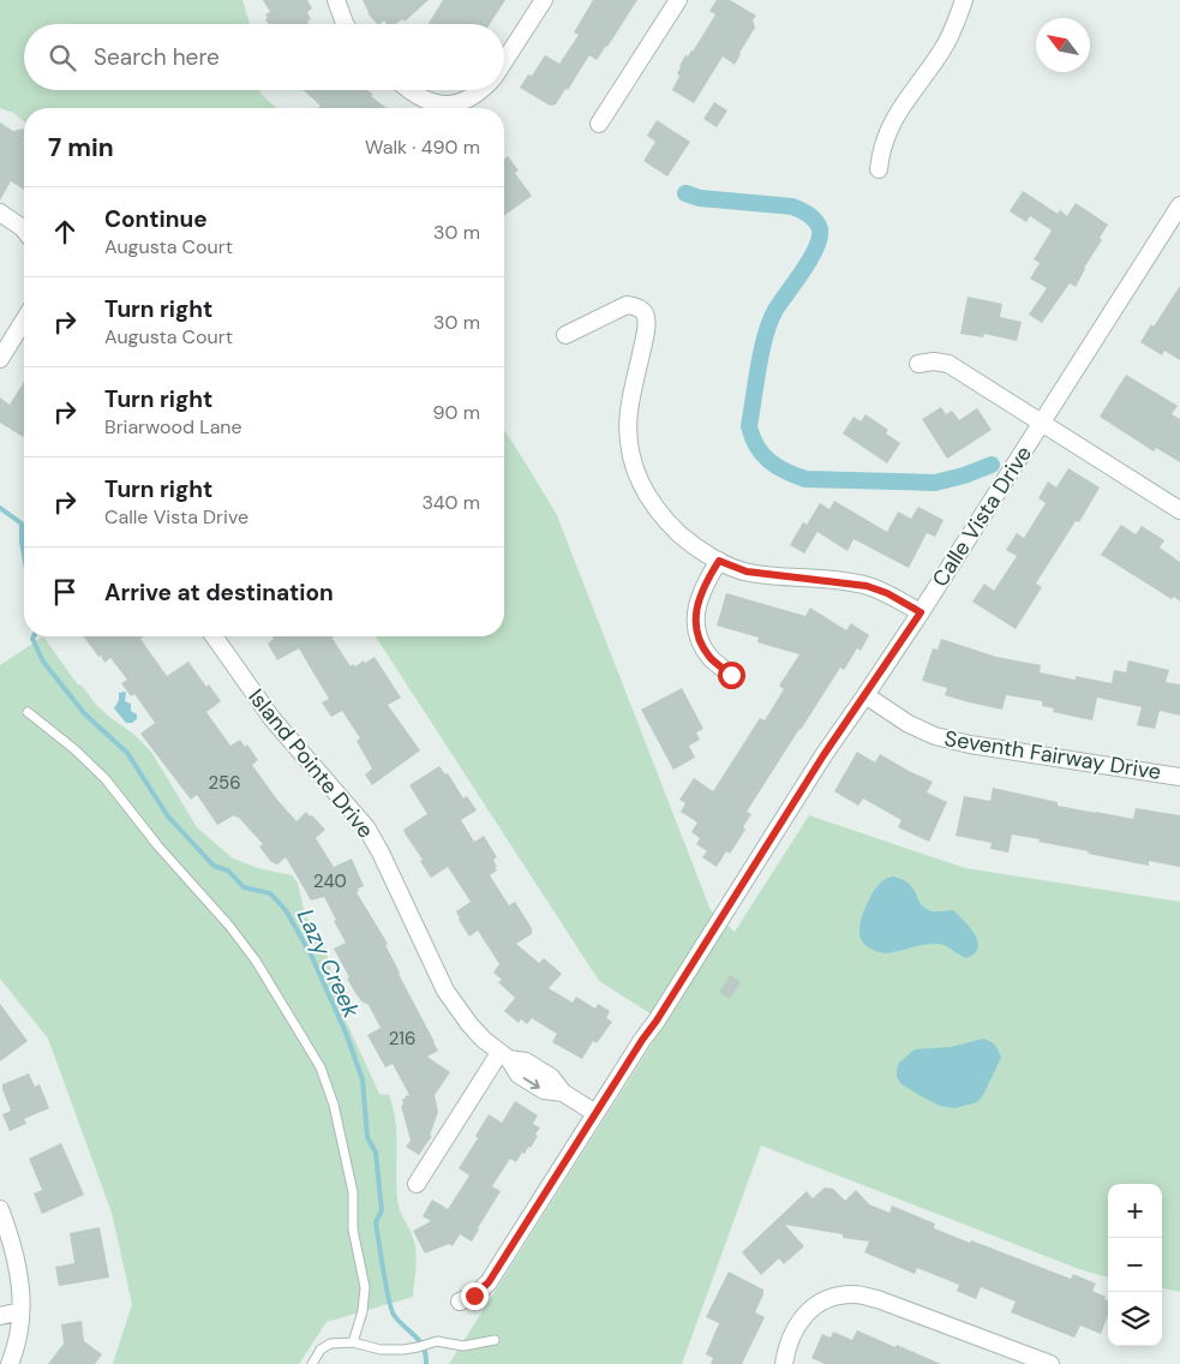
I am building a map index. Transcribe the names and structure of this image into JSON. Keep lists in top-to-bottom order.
{
  "streets": {
    "street": ["Calle Vista Drive", "Seventh Fairway Drive", "Island Pointe Drive"]
  },
  "crossings": [
    ["Calle Vista Drive", "Seventh Fairway Drive"],
    ["Calle Vista Drive", "Island Pointe Drive"]
  ],
  "water": ["Lazy Creek"],
  "house_numbers": ["256", "240", "216"],
  "north": "top left",
  "page": {
    "search": "Search here",
    "heading": ["7 min", "Walk · 490 m"],
    "list": [
      ["Continue", "Augusta Court", "30 m"],
      ["Turn right", "Augusta Court", "30 m"],
      ["Turn right", "Briarwood Lane", "90 m"],
      ["Turn right", "Calle Vista Drive", "340 m"],
      "Arrive at destination"
    ],
    "map_buttons": ["+", "−"]
  }
}
